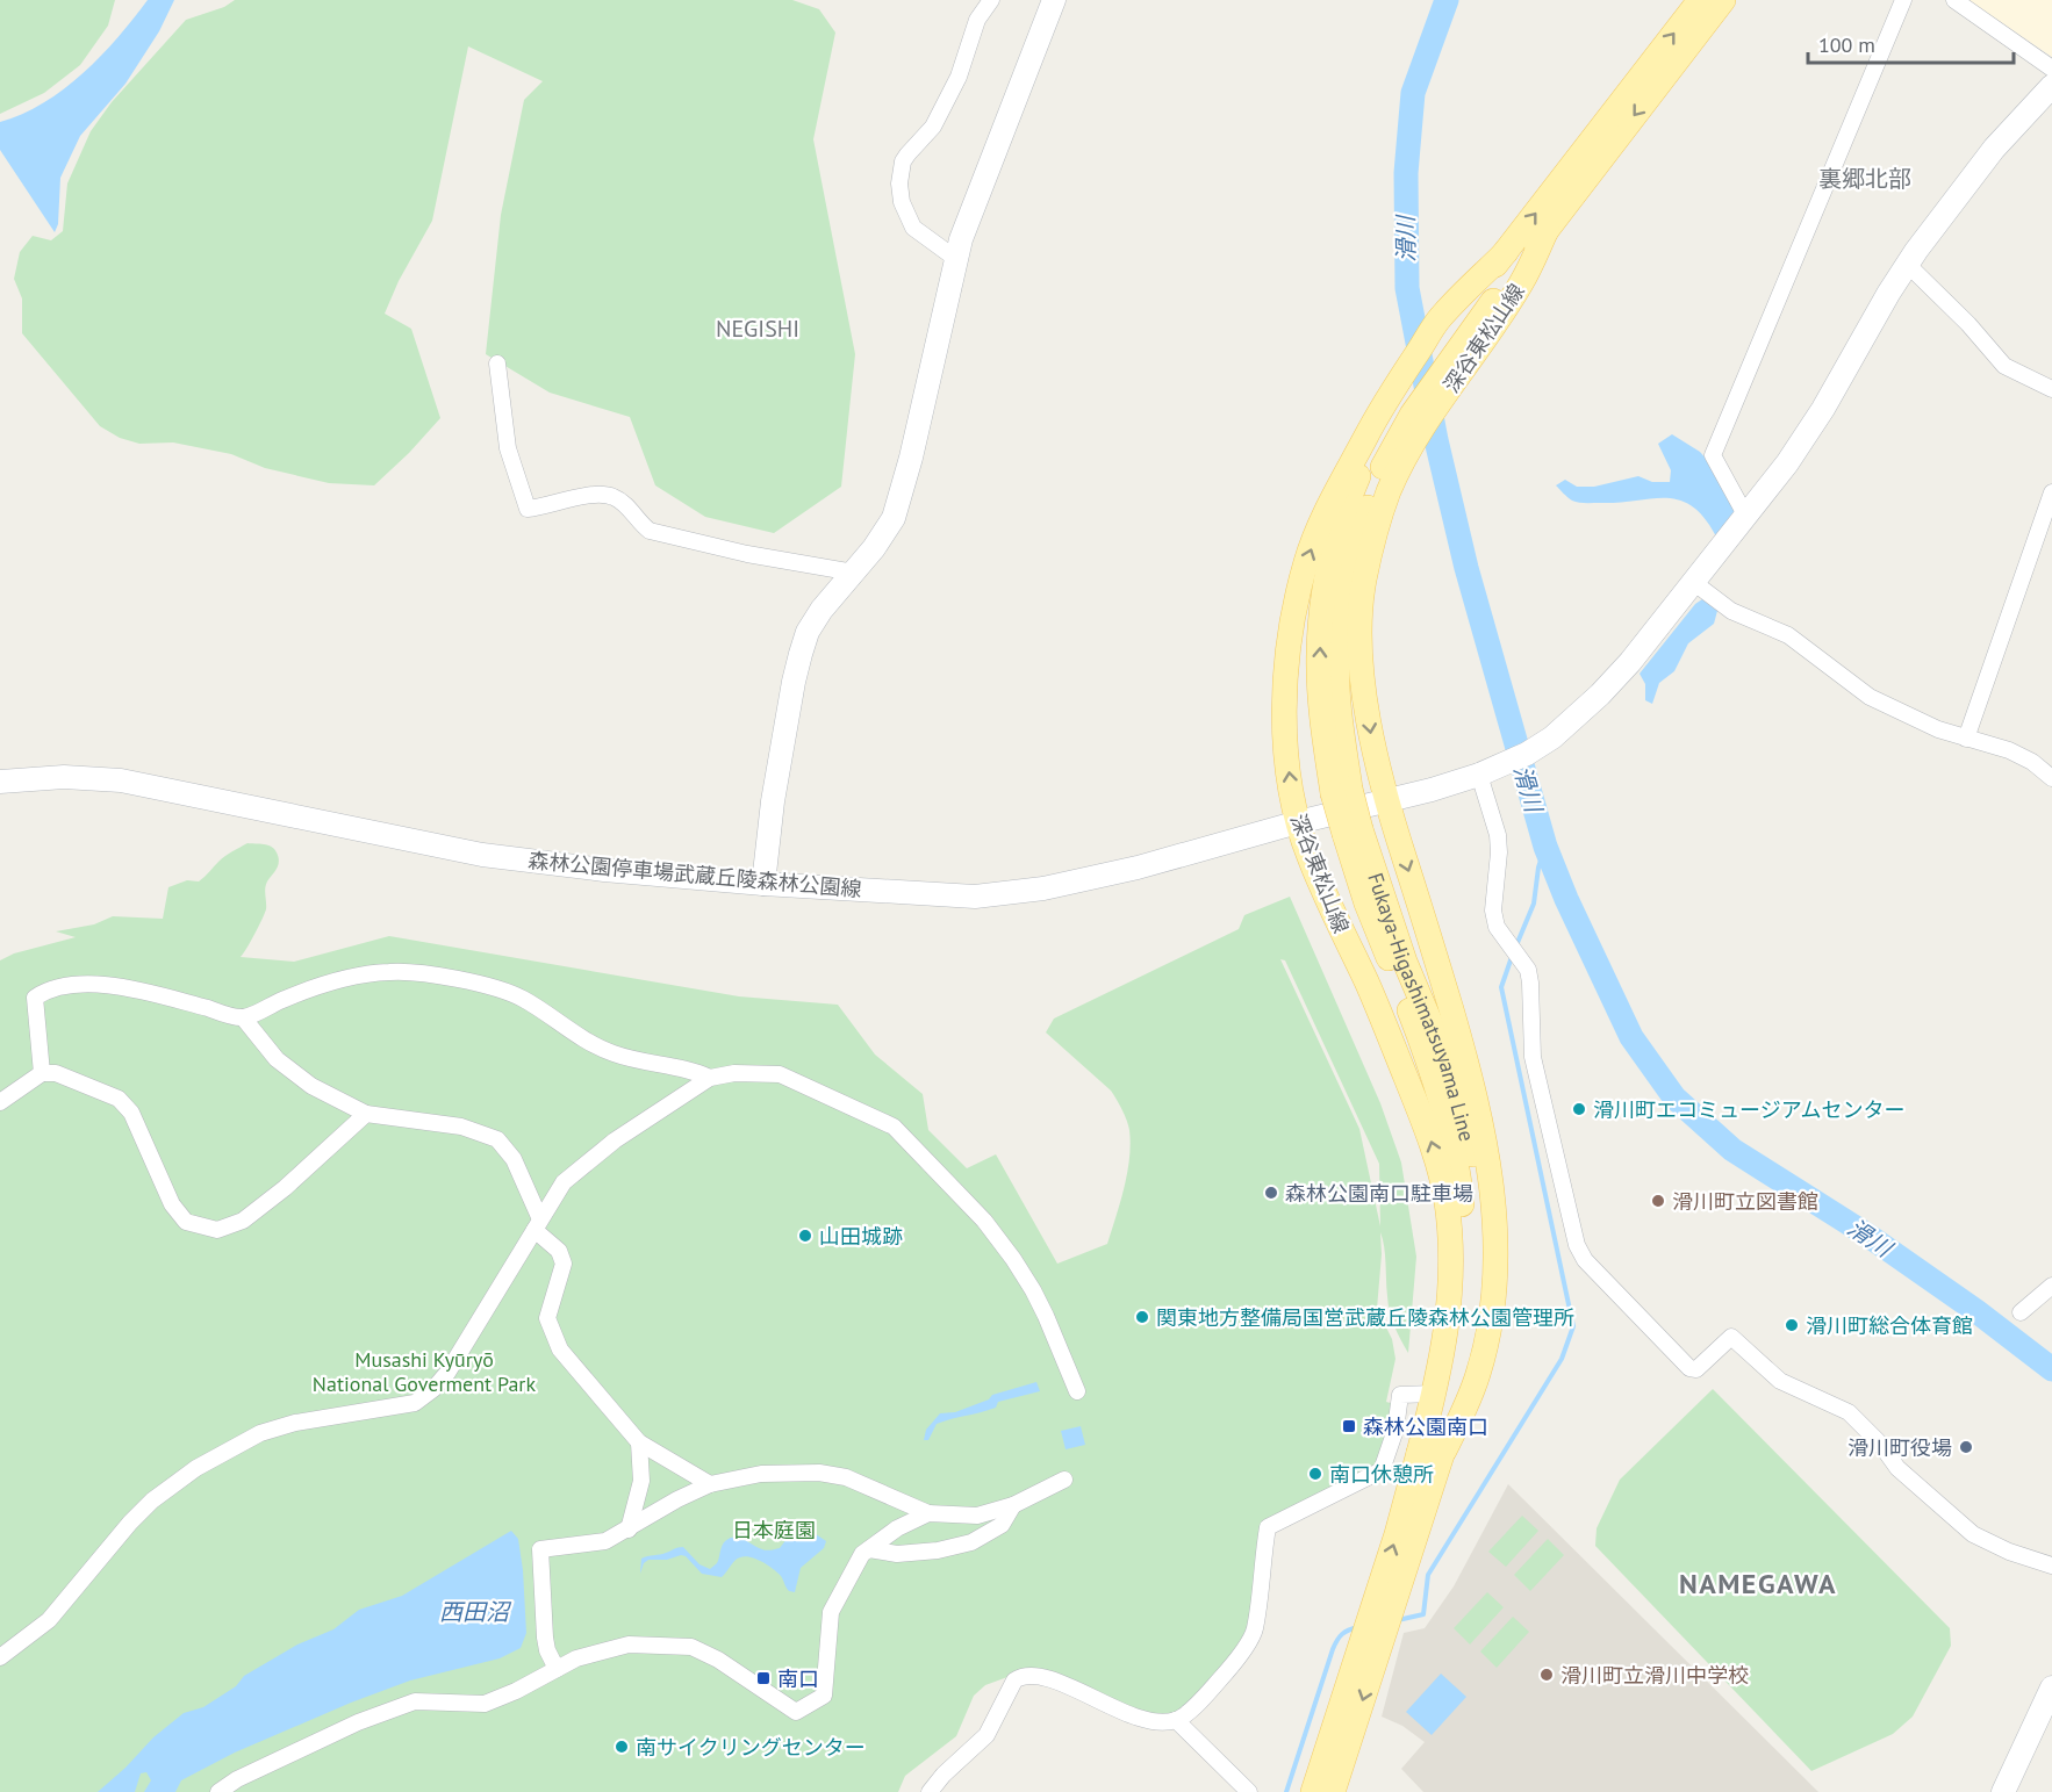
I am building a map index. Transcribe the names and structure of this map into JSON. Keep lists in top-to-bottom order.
{
  "streets": {
    "main road": ["深谷東松山線", "Fukaya-Higashimatsuyama Line"],
    "street": ["森林公園停車場武蔵丘陵森林公園線"]
  },
  "crossings": [
    ["深谷東松山線", "森林公園停車場武蔵丘陵森林公園線"],
    ["深谷東松山線", "Fukaya-Higashimatsuyama Line"]
  ],
  "districts": ["裏郷北部", "NEGISHI", "NAMEGAWA"],
  "water": ["滑川", "西田沼"],
  "parks": ["Musashi Kyūryō National Goverment Park", "日本庭園"],
  "places": {
    "other": [
      "滑川町エコミュージアムセンター",
      "森林公園南口駐車場",
      "滑川町立図書館",
      "山田城跡",
      "関東地方整備局国営武蔵丘陵森林公園管理所",
      "滑川町総合体育館",
      "滑川町役場",
      "南口休憩所",
      "滑川町立滑川中学校",
      "南サイクリングセンター"
    ],
    "transit": ["森林公園南口", "南口"]
  },
  "scale_bar": "100 m"
}
